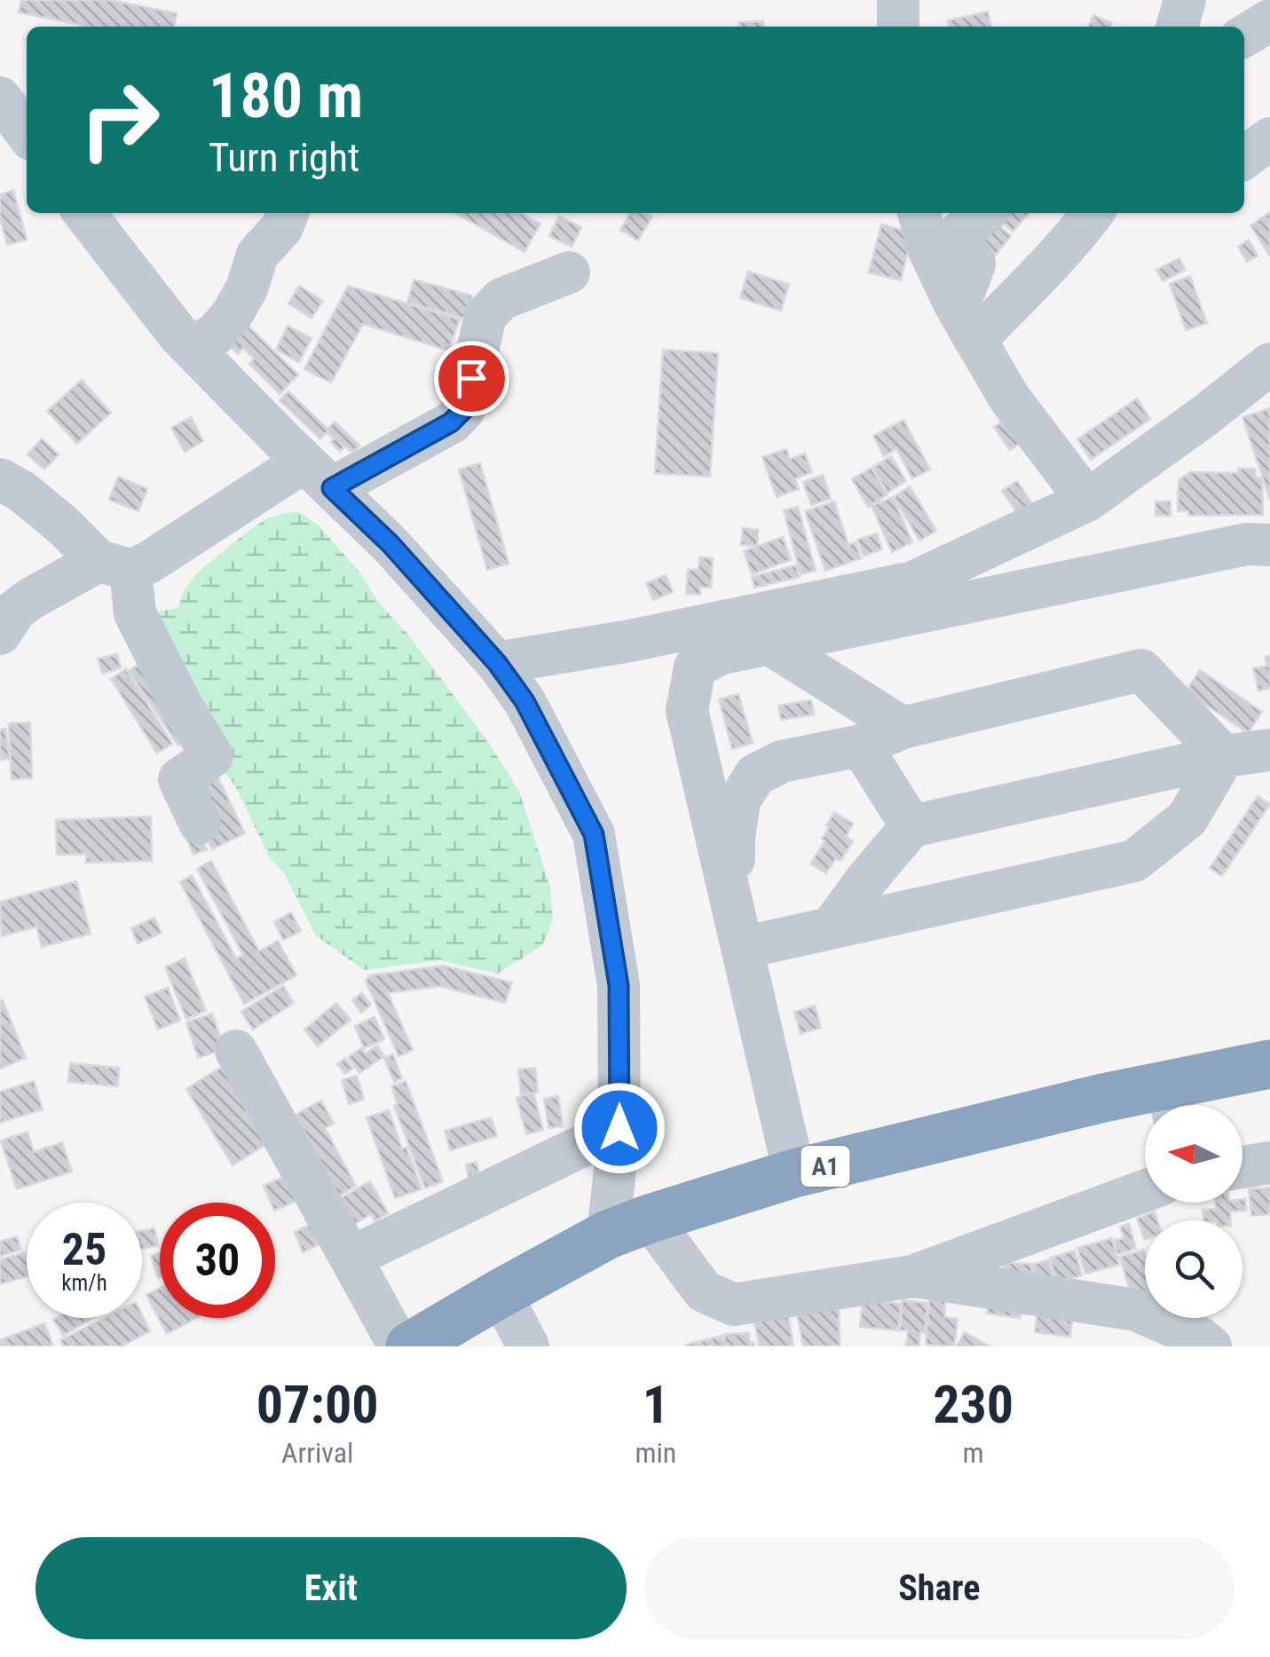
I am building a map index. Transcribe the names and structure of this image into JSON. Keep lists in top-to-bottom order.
{
  "streets": {
    "highway": ["A1"]
  },
  "north": "left",
  "page": {
    "turn": ["180 m", "Turn right"],
    "speed": "25 km/h",
    "limit": "30",
    "eta": [
      "07:00",
      "Arrival",
      "1",
      "min",
      "230",
      "m"
    ],
    "buttons": ["Exit", "Share"]
  }
}
